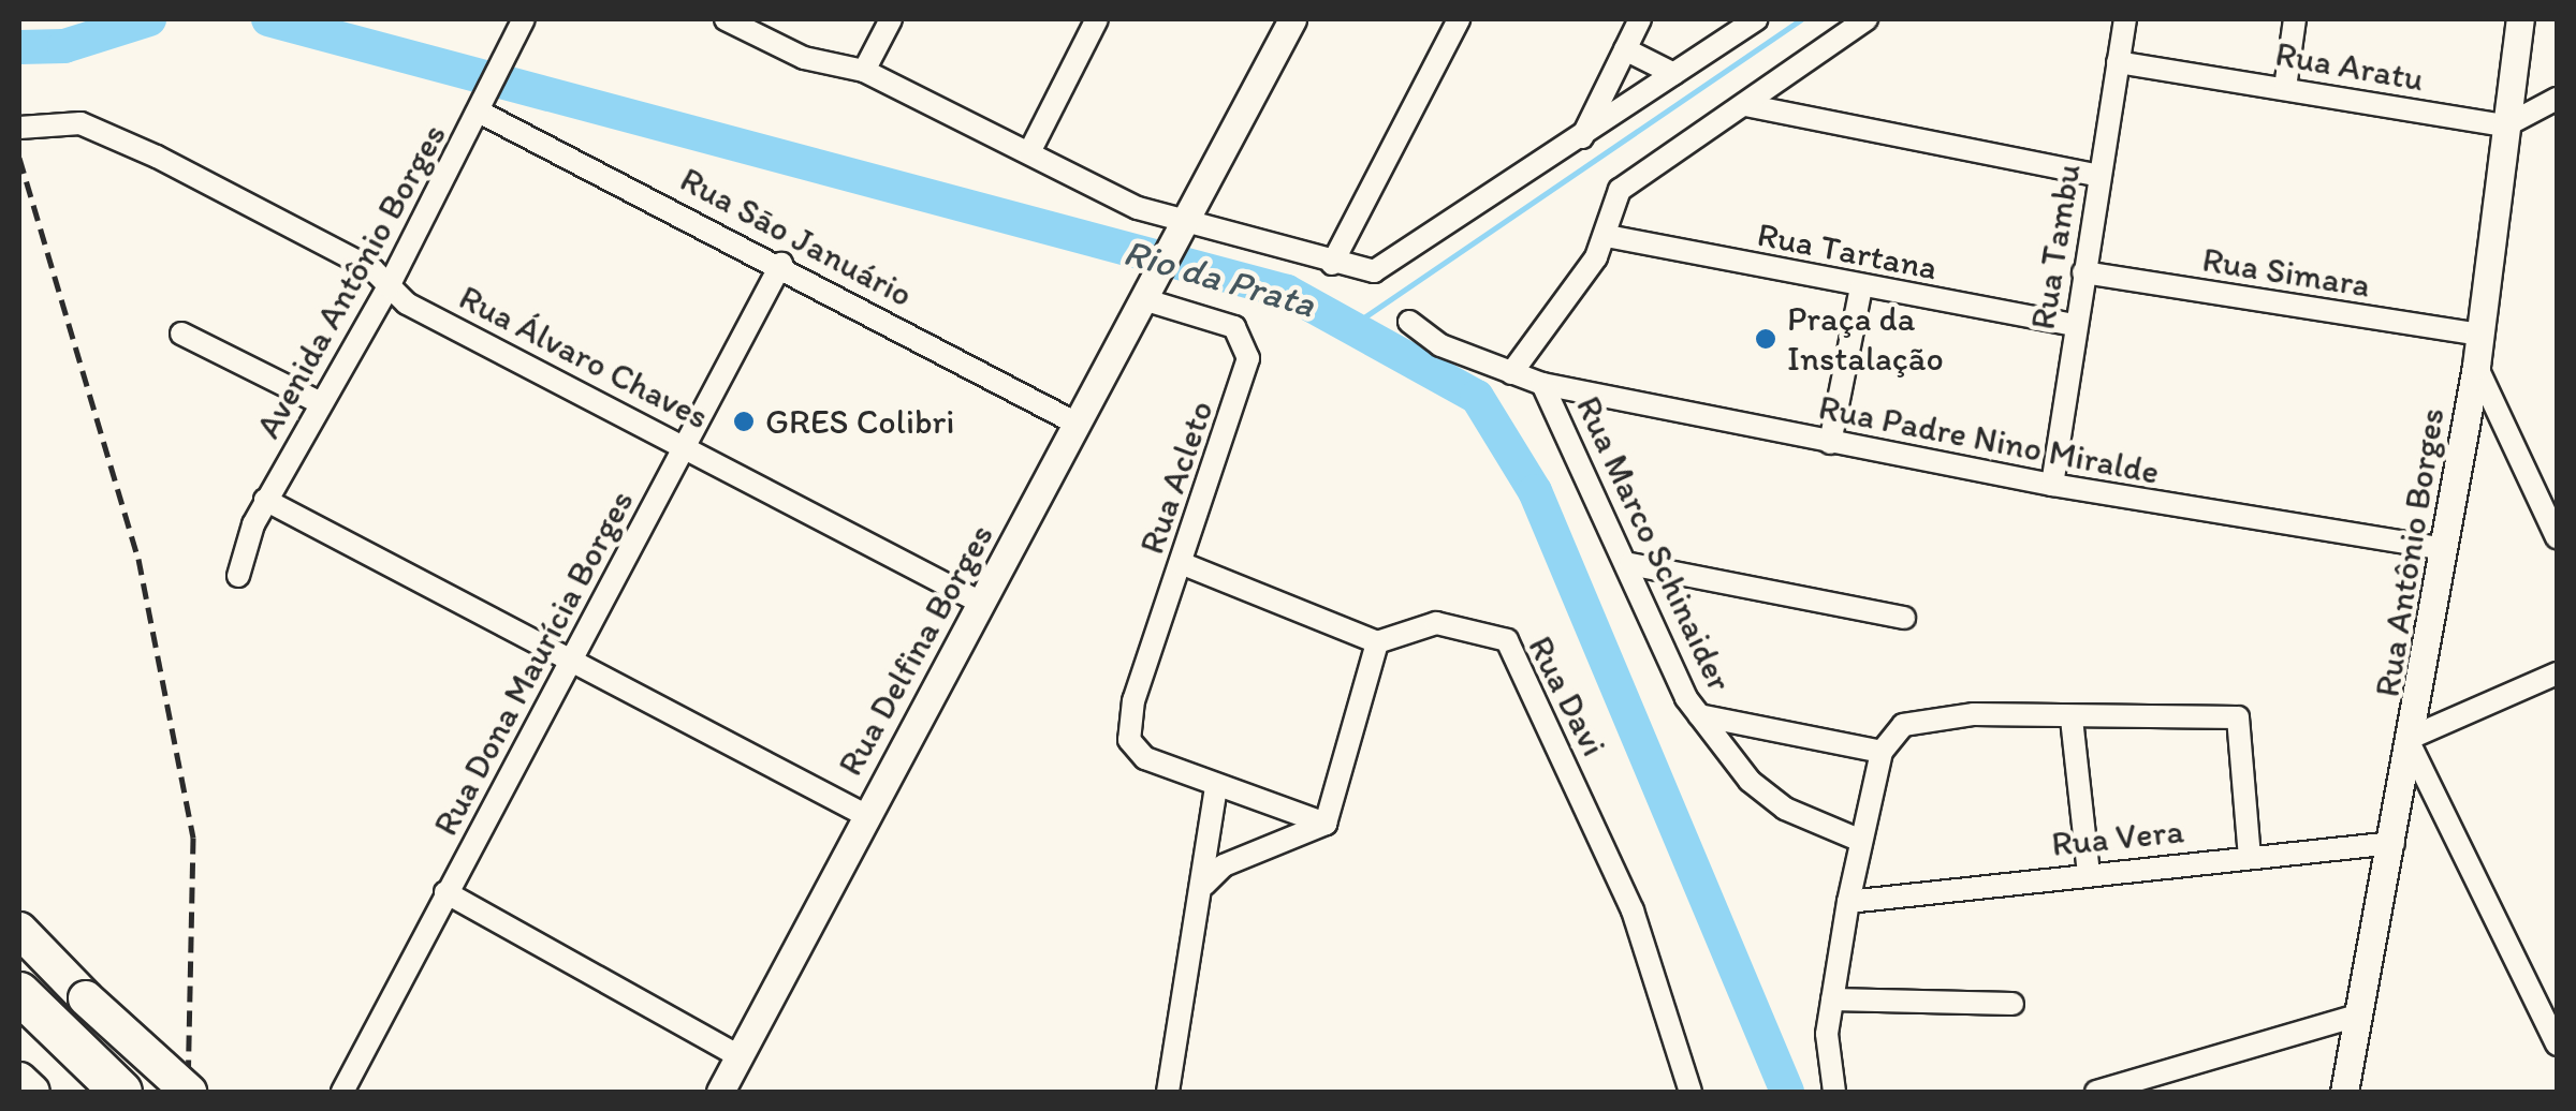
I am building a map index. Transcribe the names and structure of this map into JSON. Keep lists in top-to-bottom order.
{
  "streets": {
    "street": [
      "Rua Aratu",
      "Rua Sāo Januário",
      "Rua Tambu",
      "Rua Tartana",
      "Rua Simara",
      "Avenida Antônio Borges",
      "Rua Álvaro Chaves",
      "Rua Padre Nino Miralde",
      "Rua Acleto",
      "Rua Marco Schinaider",
      "Rua Antônio Borges",
      "Rua Delfina Borges",
      "Rua Dona Maurícia Borges",
      "Rua Davi",
      "Rua Vera"
    ]
  },
  "crossings": [
    ["Rua Aratu", "Rua Tambu"],
    ["Rua Aratu", "Rua Antônio Borges"],
    ["Rua Sāo Januário", "Avenida Antônio Borges"],
    ["Rua Sāo Januário", "Rua Delfina Borges"],
    ["Rua Sāo Januário", "Rua Dona Maurícia Borges"],
    ["Rua Tambu", "Rua Tartana"],
    ["Rua Tambu", "Rua Simara"],
    ["Rua Tambu", "Rua Padre Nino Miralde"],
    ["Rua Simara", "Rua Antônio Borges"],
    ["Avenida Antônio Borges", "Rua Álvaro Chaves"],
    ["Rua Álvaro Chaves", "Rua Delfina Borges"],
    ["Rua Álvaro Chaves", "Rua Dona Maurícia Borges"],
    ["Rua Padre Nino Miralde", "Rua Marco Schinaider"],
    ["Rua Padre Nino Miralde", "Rua Antônio Borges"],
    ["Rua Acleto", "Rua Delfina Borges"],
    ["Rua Antônio Borges", "Rua Vera"]
  ],
  "water": ["Rio da Prata"],
  "places": ["Praça da Instalação", "GRES Colibri"]
}
